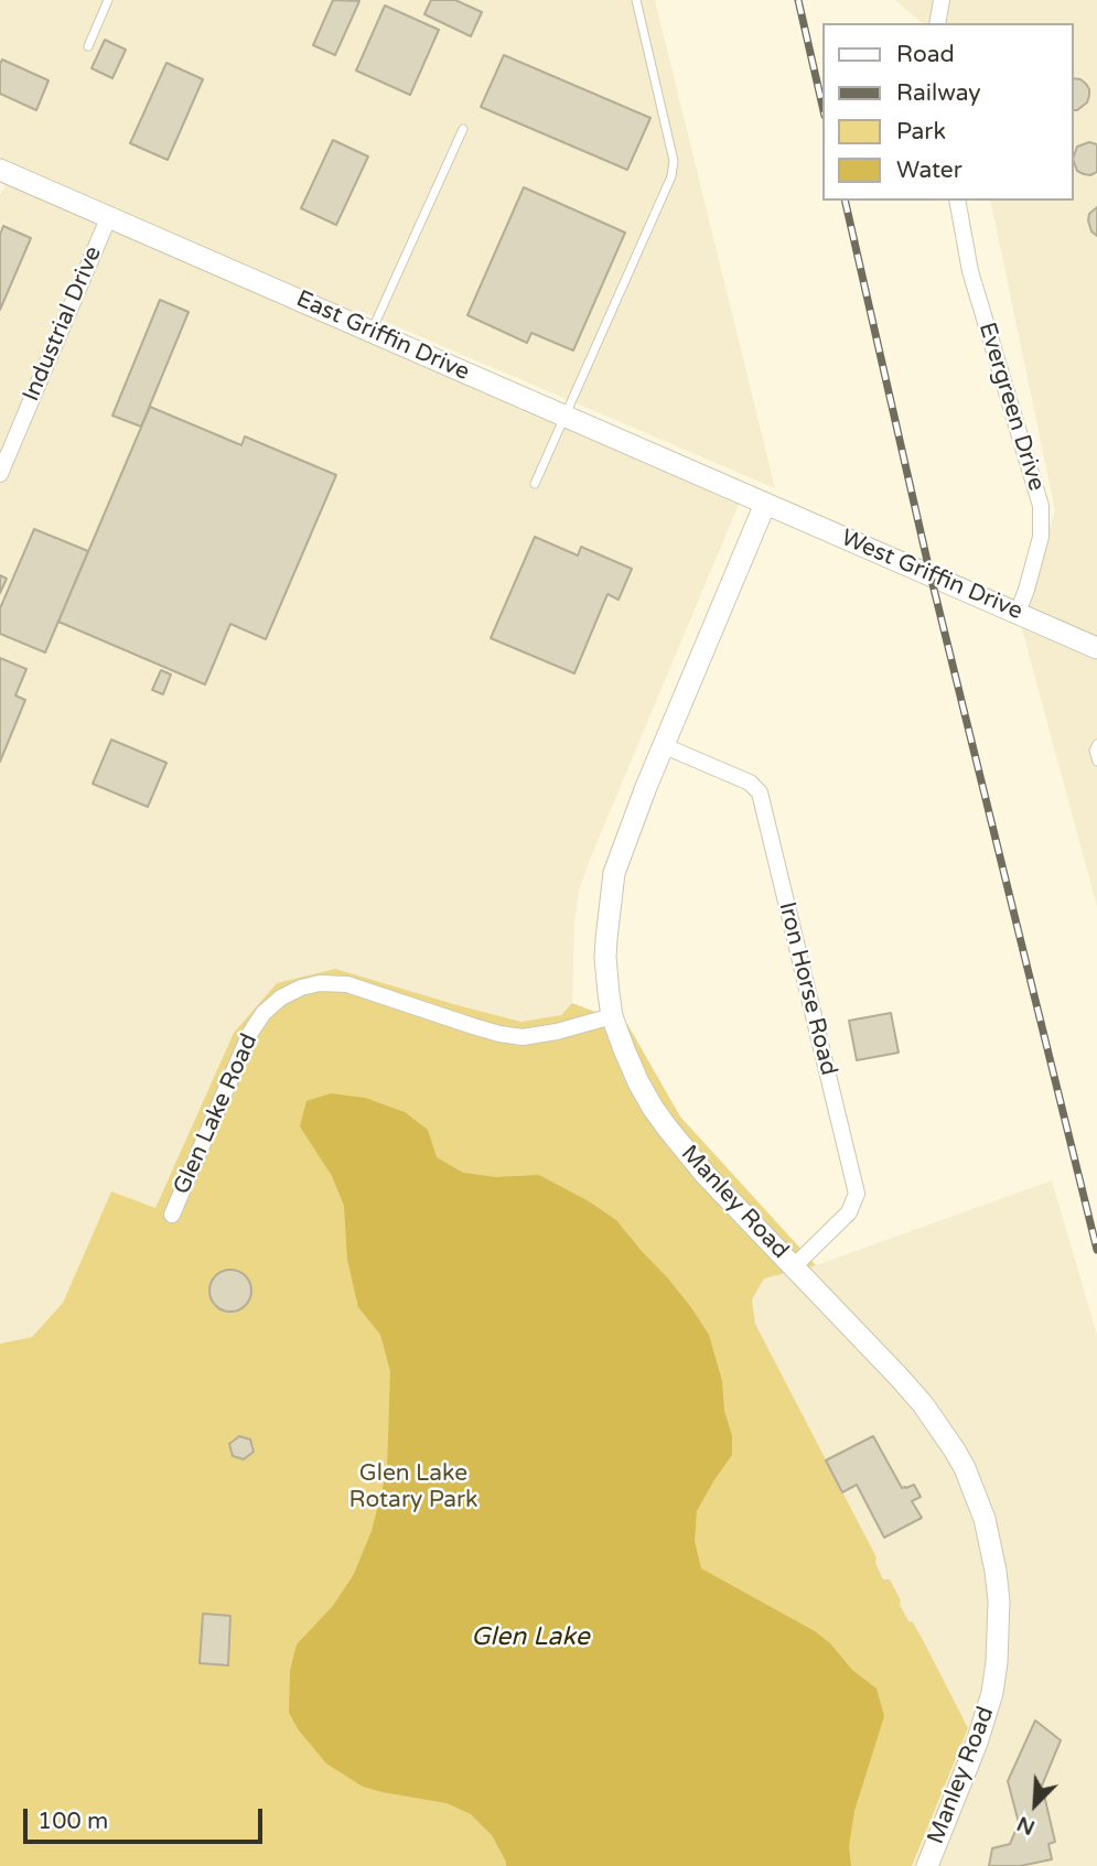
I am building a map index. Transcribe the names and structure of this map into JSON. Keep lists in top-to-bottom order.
{
  "streets": {
    "street": [
      "Industrial Drive",
      "East Griffin Drive",
      "Evergreen Drive",
      "West Griffin Drive",
      "Iron Horse Road",
      "Glen Lake Road",
      "Manley Road"
    ]
  },
  "crossings": [
    ["Industrial Drive", "East Griffin Drive"],
    ["East Griffin Drive", "West Griffin Drive"],
    ["East Griffin Drive", "Manley Road"],
    ["Evergreen Drive", "West Griffin Drive"],
    ["West Griffin Drive", "Manley Road"],
    ["Iron Horse Road", "Manley Road"],
    ["Glen Lake Road", "Manley Road"]
  ],
  "water": ["Glen Lake"],
  "parks": ["Glen Lake Rotary Park"],
  "legend": [
    "Road",
    "Railway",
    "Park",
    "Water"
  ],
  "scale_bar": "100 m",
  "north": "bottom left"
}
